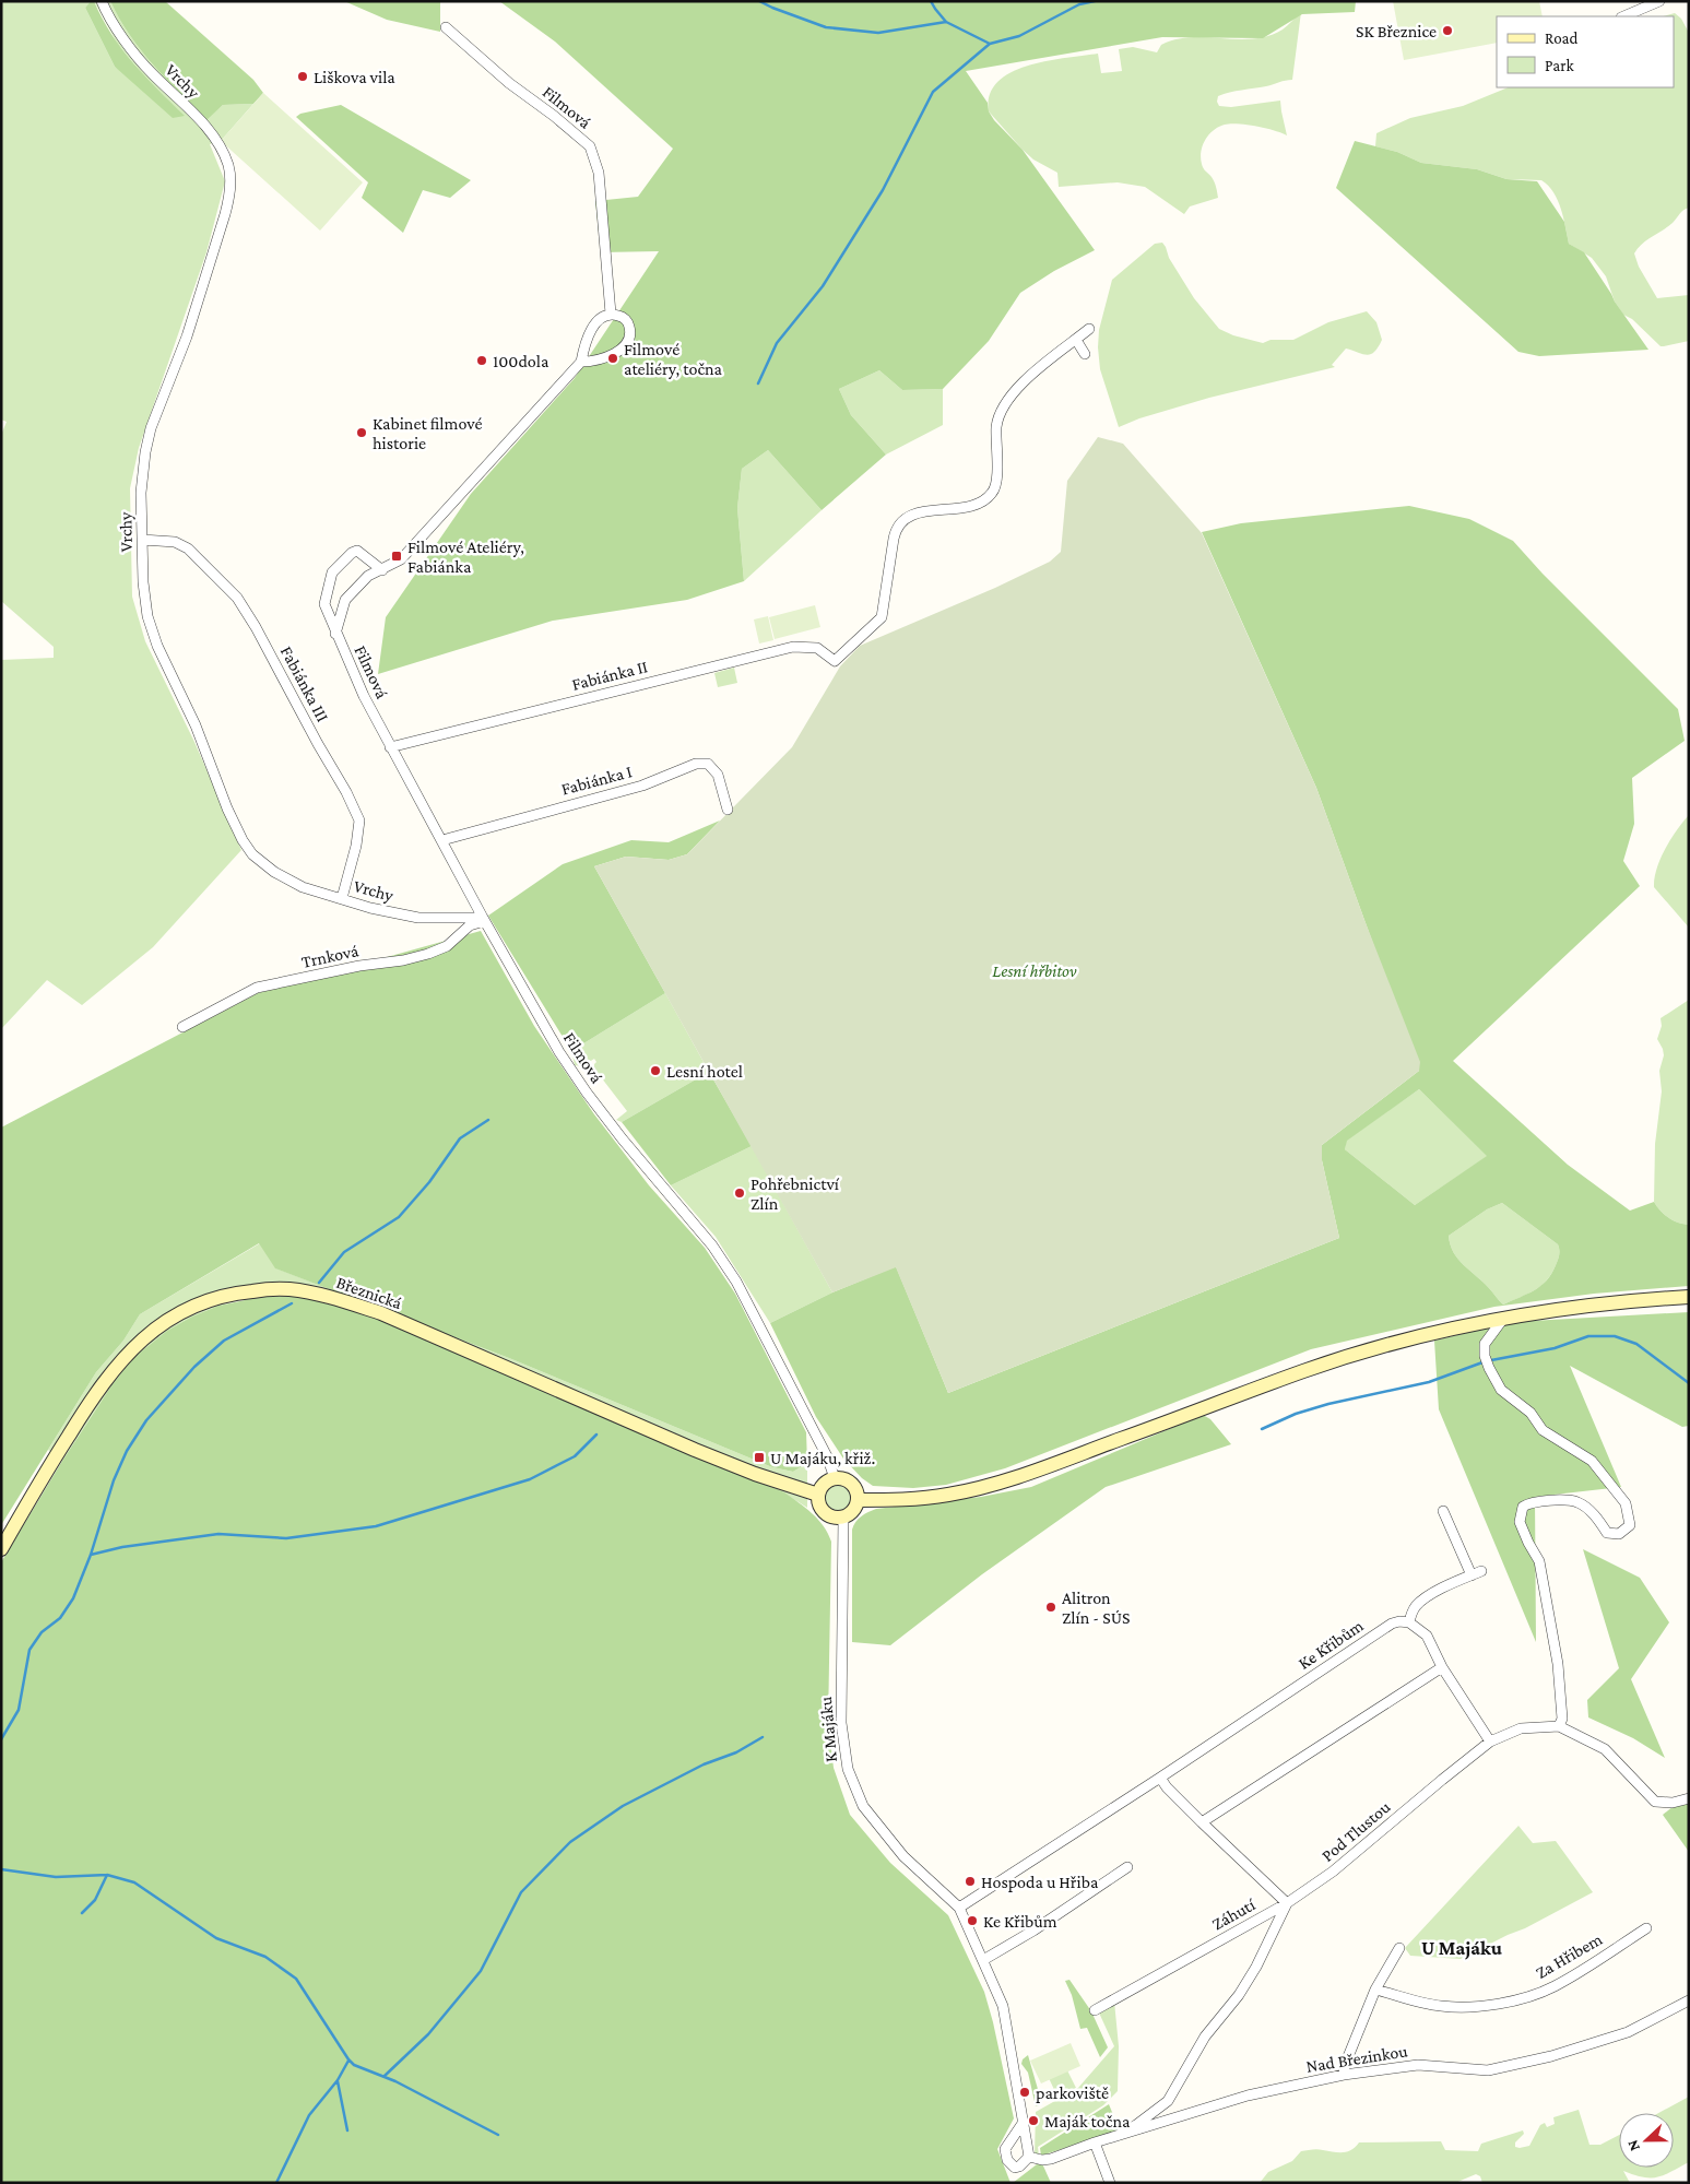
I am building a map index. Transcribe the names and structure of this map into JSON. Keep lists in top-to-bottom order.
{
  "streets": {
    "main road": ["Březnická"],
    "street": [
      "Vrchy",
      "Filmová",
      "Fabiánka II",
      "Fabiánka III",
      "Fabiánka I",
      "Trnková",
      "Ke Křibům",
      "K Majáku",
      "Pod Tlustou",
      "Záhutí",
      "Za Hřibem",
      "Nad Březinkou"
    ]
  },
  "crossings": [
    ["Vrchy", "Filmová"],
    ["Vrchy", "Fabiánka III"],
    ["Vrchy", "Trnková"],
    ["Filmová", "Fabiánka II"],
    ["Filmová", "Fabiánka I"],
    ["Filmová", "Trnková"],
    ["Filmová", "Březnická"],
    ["Filmová", "K Majáku"],
    ["Březnická", "K Majáku"],
    ["Ke Křibům", "K Majáku"],
    ["Ke Křibům", "Záhutí"],
    ["K Majáku", "Nad Březinkou"],
    ["Pod Tlustou", "Záhutí"],
    ["Pod Tlustou", "Nad Březinkou"]
  ],
  "districts": ["U Majáku"],
  "parks": ["Lesní hřbitov"],
  "places": {
    "other": [
      "SK Březnice",
      "Liškova vila",
      "Filmové ateliéry, točna",
      "100dola",
      "Kabinet filmové historie",
      "Lesní hotel",
      "Pohřebnictví Zlín",
      "Alitron Zlín - SÚS",
      "Hospoda u Hřiba",
      "Ke Křibům",
      "parkoviště",
      "Maják točna"
    ],
    "transit": ["Filmové Ateliéry, Fabiánka", "U Majáku, křiž."]
  },
  "legend": ["Road", "Park"],
  "north": "left"
}
